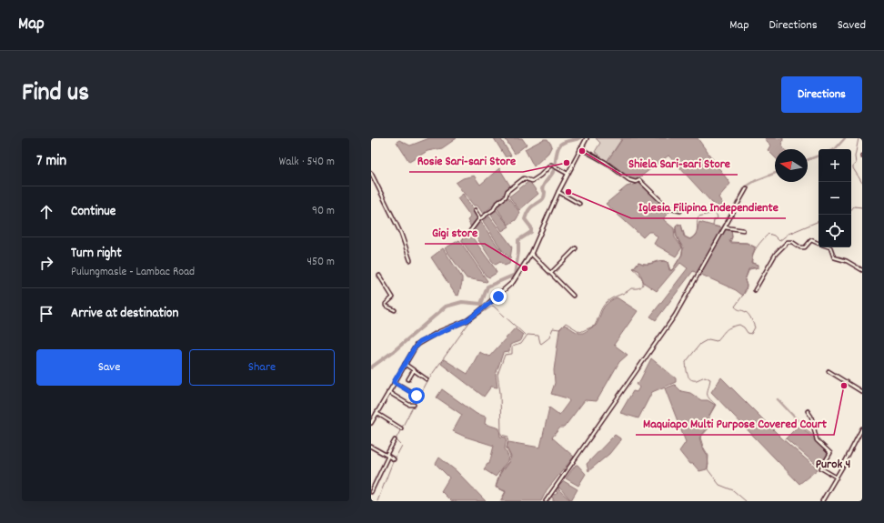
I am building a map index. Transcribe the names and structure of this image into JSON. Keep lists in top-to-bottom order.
{
  "districts": ["Purok 4"],
  "places": [
    "Shiela Sari-sari Store",
    "Rosie Sari-sari Store",
    "Iglesia Filipina Independiente",
    "Gigi store",
    "Maquiapo Multi Purpose Covered Court"
  ],
  "north": "left",
  "page": {
    "header": "Map",
    "nav": ["Map", "Directions", "Saved"],
    "title": "Find us",
    "buttons": [
      "Directions",
      ["Save", "Share"]
    ],
    "heading": ["7 min", "Walk · 540 m"],
    "map_buttons": ["+", "−"],
    "list": [
      ["Continue", "90 m"],
      ["Turn right", "Pulungmasle - Lambac Road", "450 m"],
      "Arrive at destination"
    ]
  }
}
